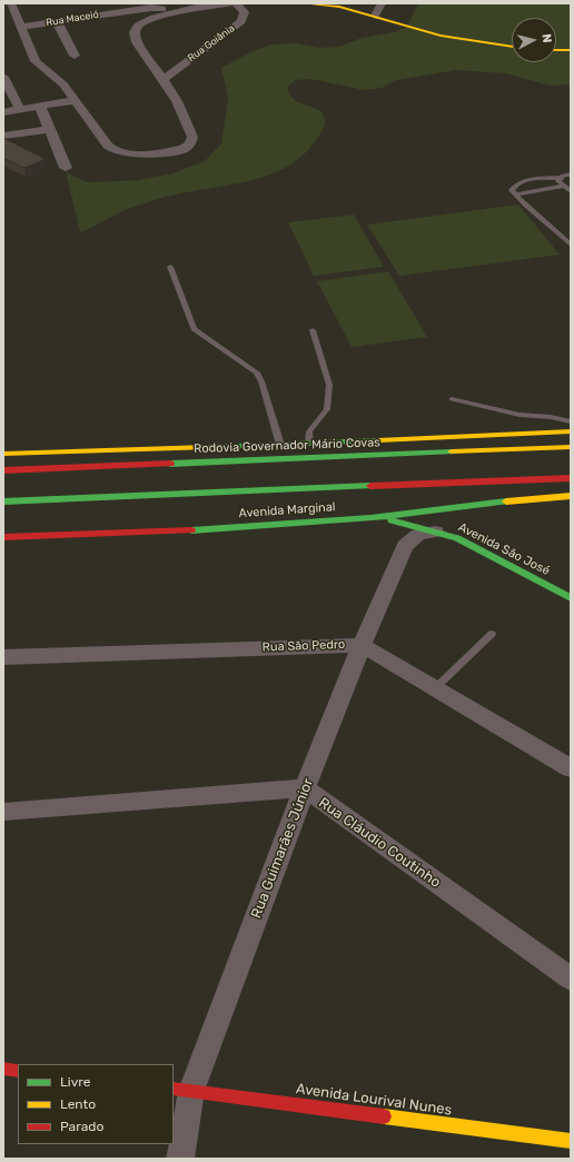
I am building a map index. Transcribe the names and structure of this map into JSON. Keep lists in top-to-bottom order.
{
  "streets": {
    "street": [
      "Rua Maceió",
      "Rua Goiânia",
      "Rodovia Governador Mário Covas",
      "Avenida Marginal",
      "Avenida São José",
      "Rua São Pedro",
      "Rua Cláudio Coutinho",
      "Rua Guimarães Júnior",
      "Avenida Lourival Nunes"
    ]
  },
  "crossings": [
    ["Avenida Marginal", "Avenida São José"],
    ["Rua São Pedro", "Rua Guimarães Júnior"],
    ["Rua Cláudio Coutinho", "Rua Guimarães Júnior"],
    ["Rua Guimarães Júnior", "Avenida Lourival Nunes"]
  ],
  "legend": ["Livre", "Lento", "Parado"],
  "north": "right"
}
